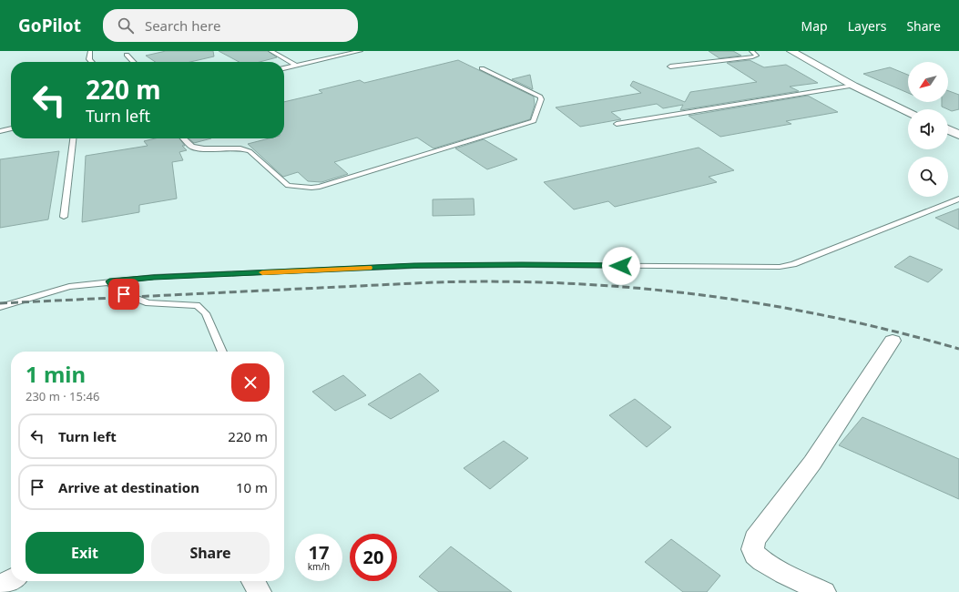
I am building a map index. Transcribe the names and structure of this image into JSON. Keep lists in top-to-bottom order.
{
  "north": "bottom left",
  "page": {
    "header": "GoPilot",
    "search": "Search here",
    "nav": ["Map", "Layers", "Share"],
    "turn": ["220 m", "Turn left"],
    "heading": ["1 min", "230 m · 15:46"],
    "list": [
      {
        "name": "Turn left",
        "value": "220 m"
      },
      {
        "name": "Arrive at destination",
        "value": "10 m"
      }
    ],
    "buttons": ["Exit", "Share"],
    "speed": "17 km/h",
    "limit": "20"
  }
}
